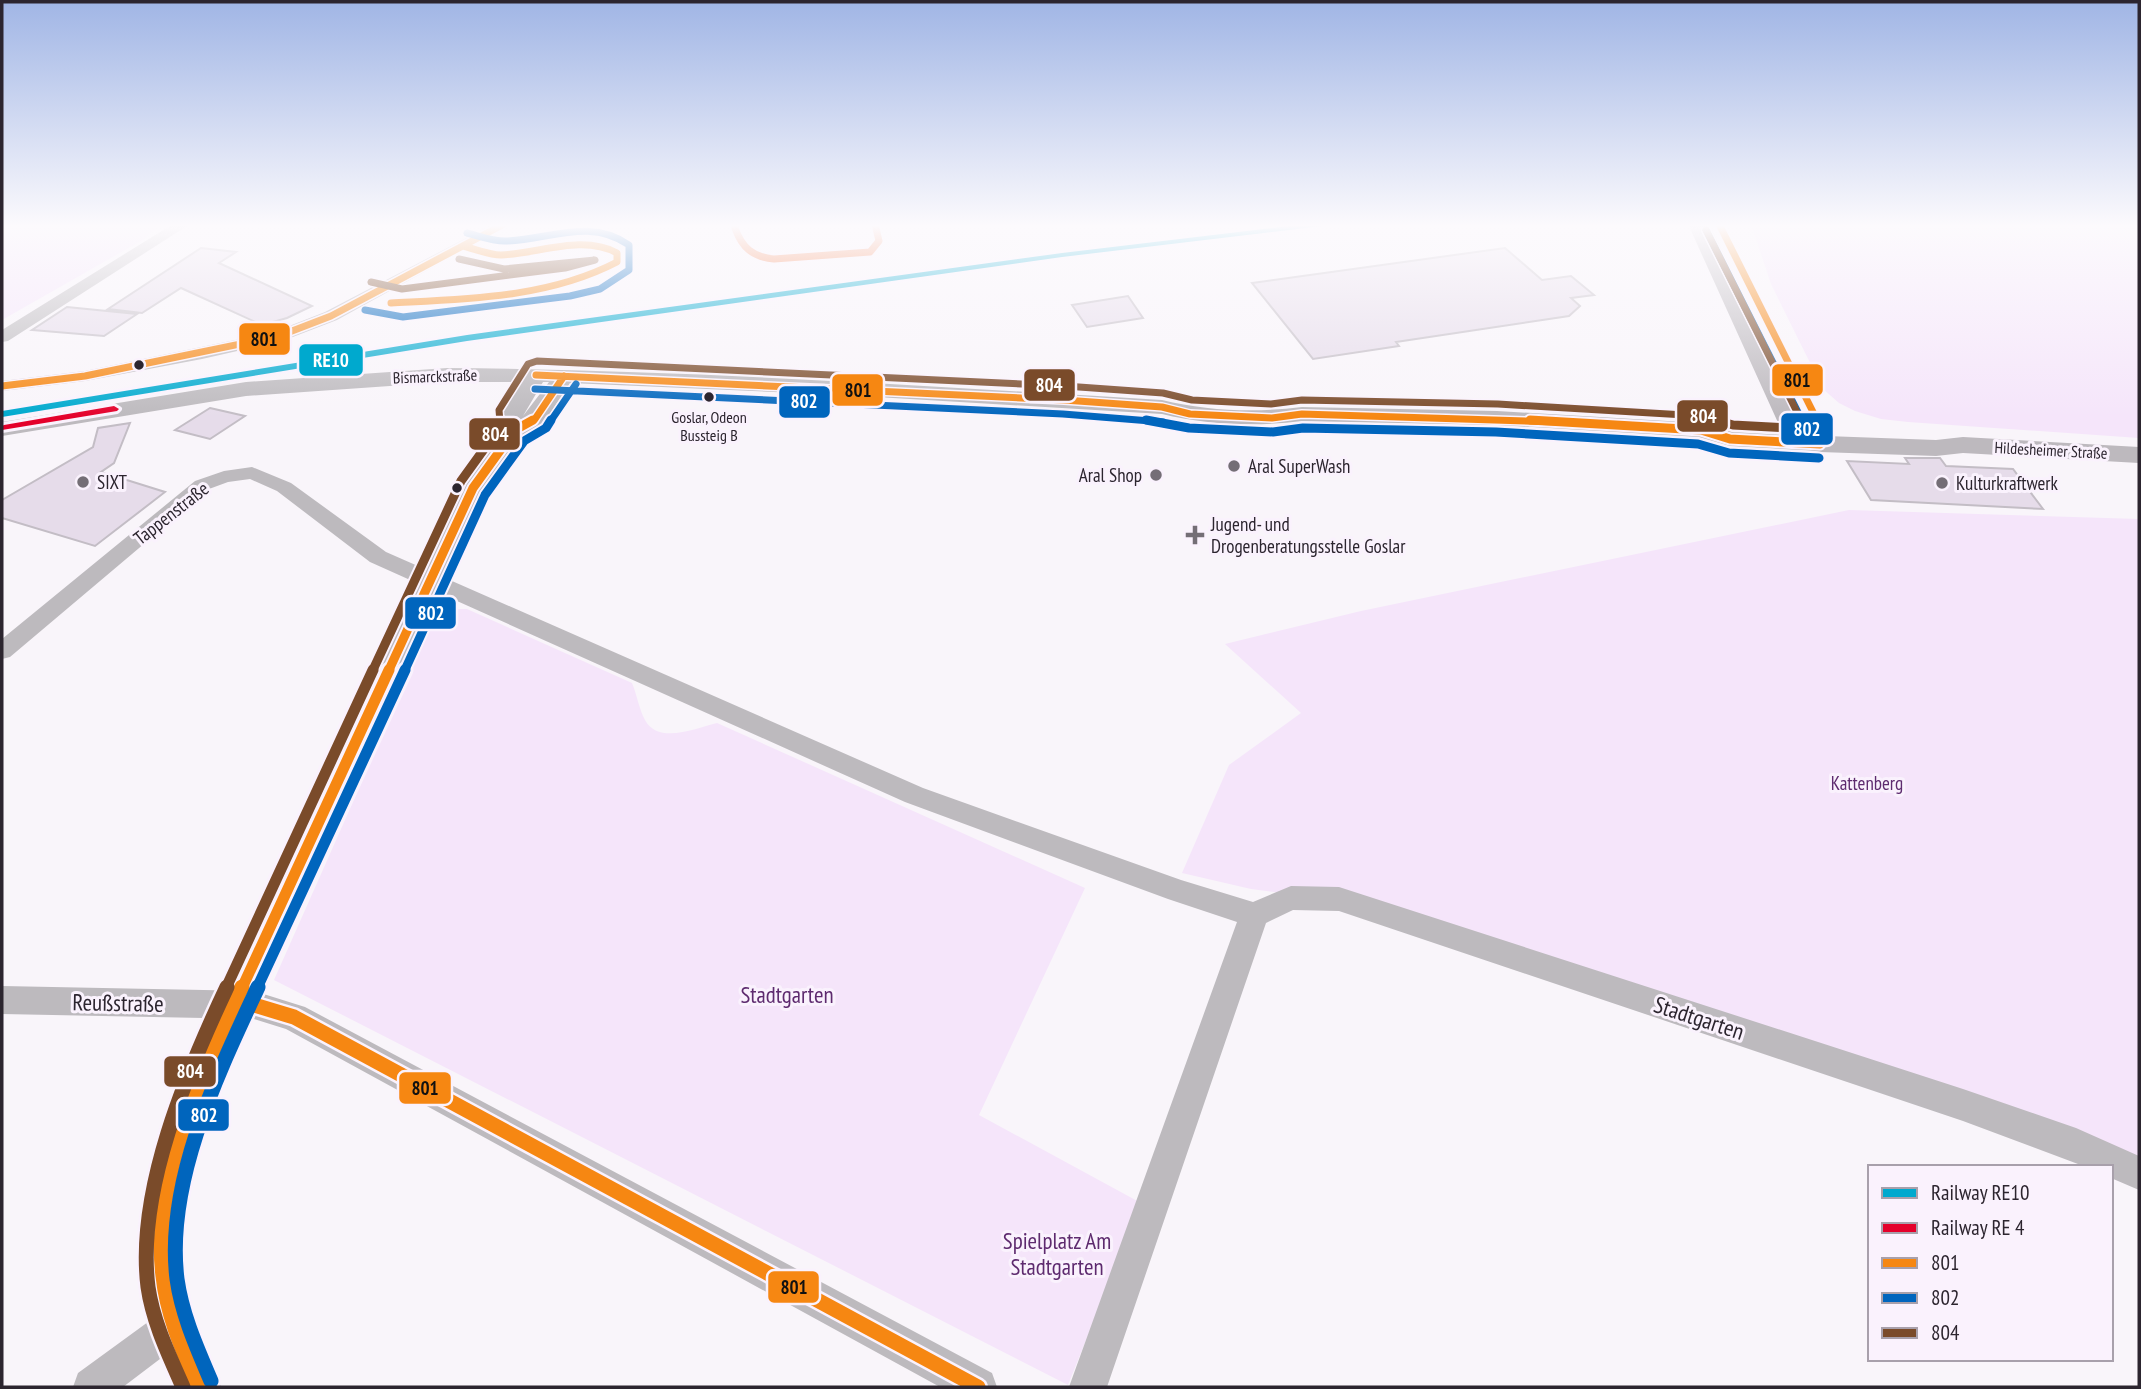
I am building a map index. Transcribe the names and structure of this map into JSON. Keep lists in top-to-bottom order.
{
  "streets": {
    "main road": ["Hildesheimer Straße"],
    "street": [
      "Bismarckstraße",
      "Tappenstraße",
      "Reußstraße",
      "Stadtgarten"
    ]
  },
  "crossings": [
    ["Bismarckstraße", "Hildesheimer Straße"]
  ],
  "parks": ["Kattenberg", "Stadtgarten", "Spielplatz Am Stadtgarten"],
  "places": {
    "other": [
      "Goslar, Odeon Bussteig B",
      "Aral SuperWash",
      "Aral Shop",
      "SIXT",
      "Kulturkraftwerk"
    ],
    "health": ["Jugend- und Drogenberatungsstelle Goslar"]
  },
  "lines": [
    "rail line RE10",
    "transit line 801",
    "transit line 802",
    "transit line 804"
  ],
  "legend": [
    "Railway RE10",
    "Railway RE 4",
    "801",
    "802",
    "804"
  ]
}
